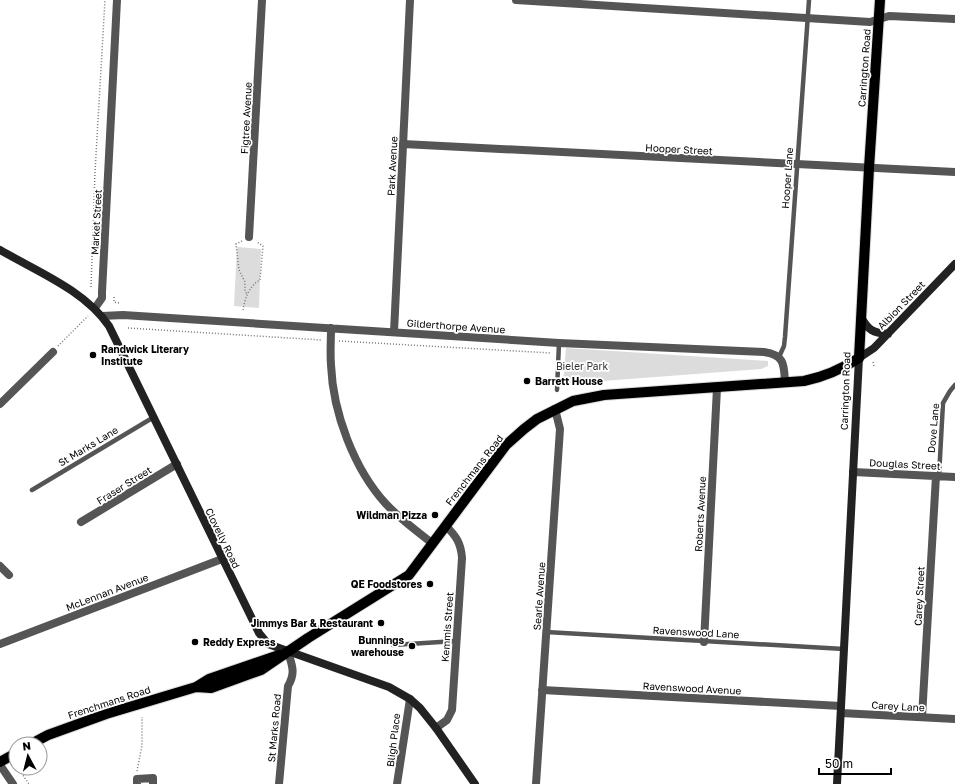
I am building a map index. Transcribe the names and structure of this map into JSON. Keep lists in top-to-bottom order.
{
  "streets": {
    "main road": ["Carrington Road", "Frenchmans Road"],
    "street": [
      "Figtree Avenue",
      "Hooper Street",
      "Park Avenue",
      "Market Street",
      "Albion Street",
      "Gilderthorpe Avenue",
      "Douglas Street",
      "Fraser Street",
      "Roberts Avenue",
      "Clovelly Road",
      "McLennan Avenue",
      "Searle Avenue",
      "Carey Street",
      "Kemmis Street",
      "Ravenswood Avenue",
      "Carey Lane",
      "St Marks Road",
      "Bligh Place"
    ],
    "lane": [
      "Hooper Lane",
      "Dove Lane",
      "St Marks Lane",
      "Ravenswood Lane"
    ]
  },
  "crossings": [
    ["Carrington Road", "Hooper Street"],
    ["Carrington Road", "Albion Street"],
    ["Carrington Road", "Douglas Street"],
    ["Carrington Road", "Frenchmans Road"],
    ["Carrington Road", "Ravenswood Lane"],
    ["Carrington Road", "Ravenswood Avenue"],
    ["Carrington Road", "Carey Lane"],
    ["Hooper Street", "Park Avenue"],
    ["Hooper Street", "Hooper Lane"],
    ["Park Avenue", "Gilderthorpe Avenue"],
    ["Hooper Lane", "Gilderthorpe Avenue"],
    ["Market Street", "Clovelly Road"],
    ["Albion Street", "Frenchmans Road"],
    ["Gilderthorpe Avenue", "Clovelly Road"],
    ["Dove Lane", "Douglas Street"],
    ["Dove Lane", "Carey Street"],
    ["St Marks Lane", "Clovelly Road"],
    ["Douglas Street", "Carey Street"],
    ["Frenchmans Road", "Roberts Avenue"],
    ["Frenchmans Road", "Clovelly Road"],
    ["Frenchmans Road", "Searle Avenue"],
    ["Frenchmans Road", "Kemmis Street"],
    ["Frenchmans Road", "St Marks Road"],
    ["Fraser Street", "Clovelly Road"],
    ["Roberts Avenue", "Ravenswood Lane"],
    ["Clovelly Road", "McLennan Avenue"],
    ["Clovelly Road", "Kemmis Street"],
    ["Clovelly Road", "St Marks Road"],
    ["Clovelly Road", "Bligh Place"],
    ["Searle Avenue", "Ravenswood Lane"],
    ["Searle Avenue", "Ravenswood Avenue"],
    ["Carey Street", "Carey Lane"],
    ["Ravenswood Avenue", "Carey Lane"]
  ],
  "parks": ["Bieler Park"],
  "places": [
    "Randwick Literary Institute",
    "Barrett House",
    "Wildman Pizza",
    "QE Foodstores",
    "Jimmys Bar & Restaurant",
    "Reddy Express",
    "Bunnings warehouse"
  ],
  "scale_bar": "50 m",
  "north": "top"
}
